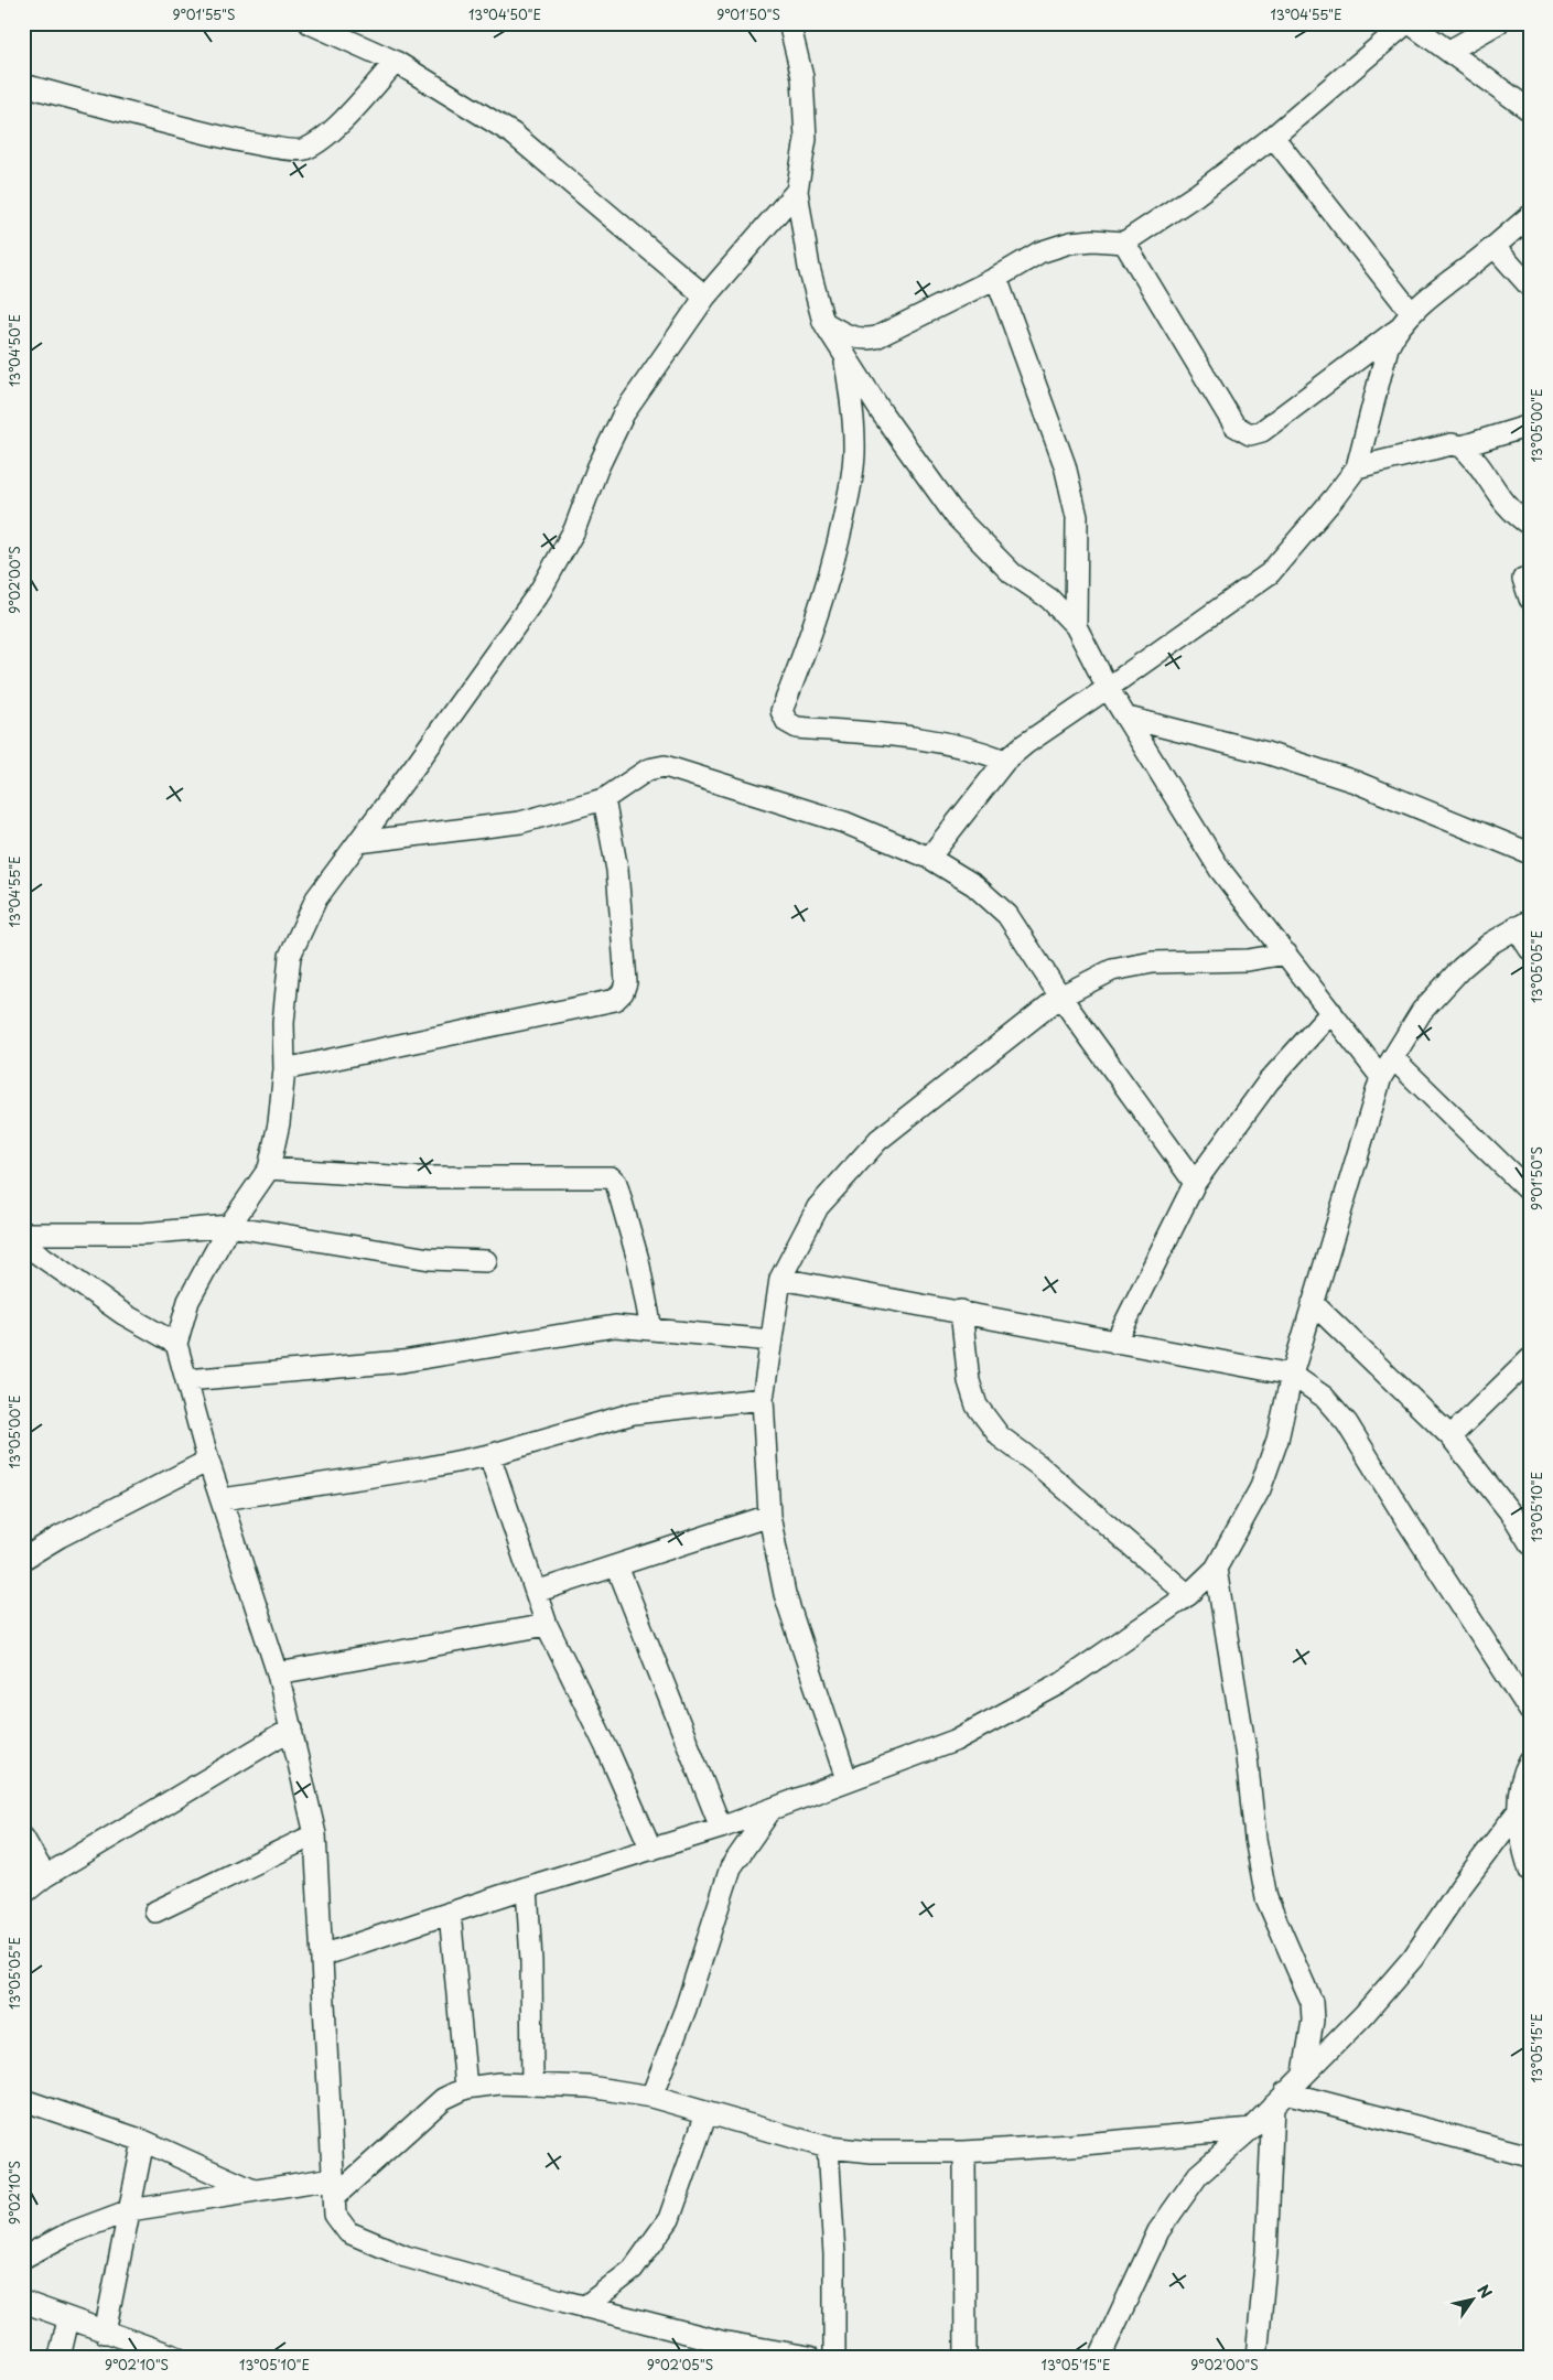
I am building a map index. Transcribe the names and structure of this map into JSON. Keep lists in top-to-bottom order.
{
  "north": "top right",
  "coordinates": [
    "9°01'55\"S",
    "13°04'50\"E",
    "9°01'50\"S",
    "13°04'55\"E",
    "13°05'00\"E",
    "9°02'00\"S",
    "13°05'05\"E",
    "13°05'10\"E",
    "13°05'15\"E",
    "9°02'10\"S",
    "9°02'05\"S"
  ]
}
